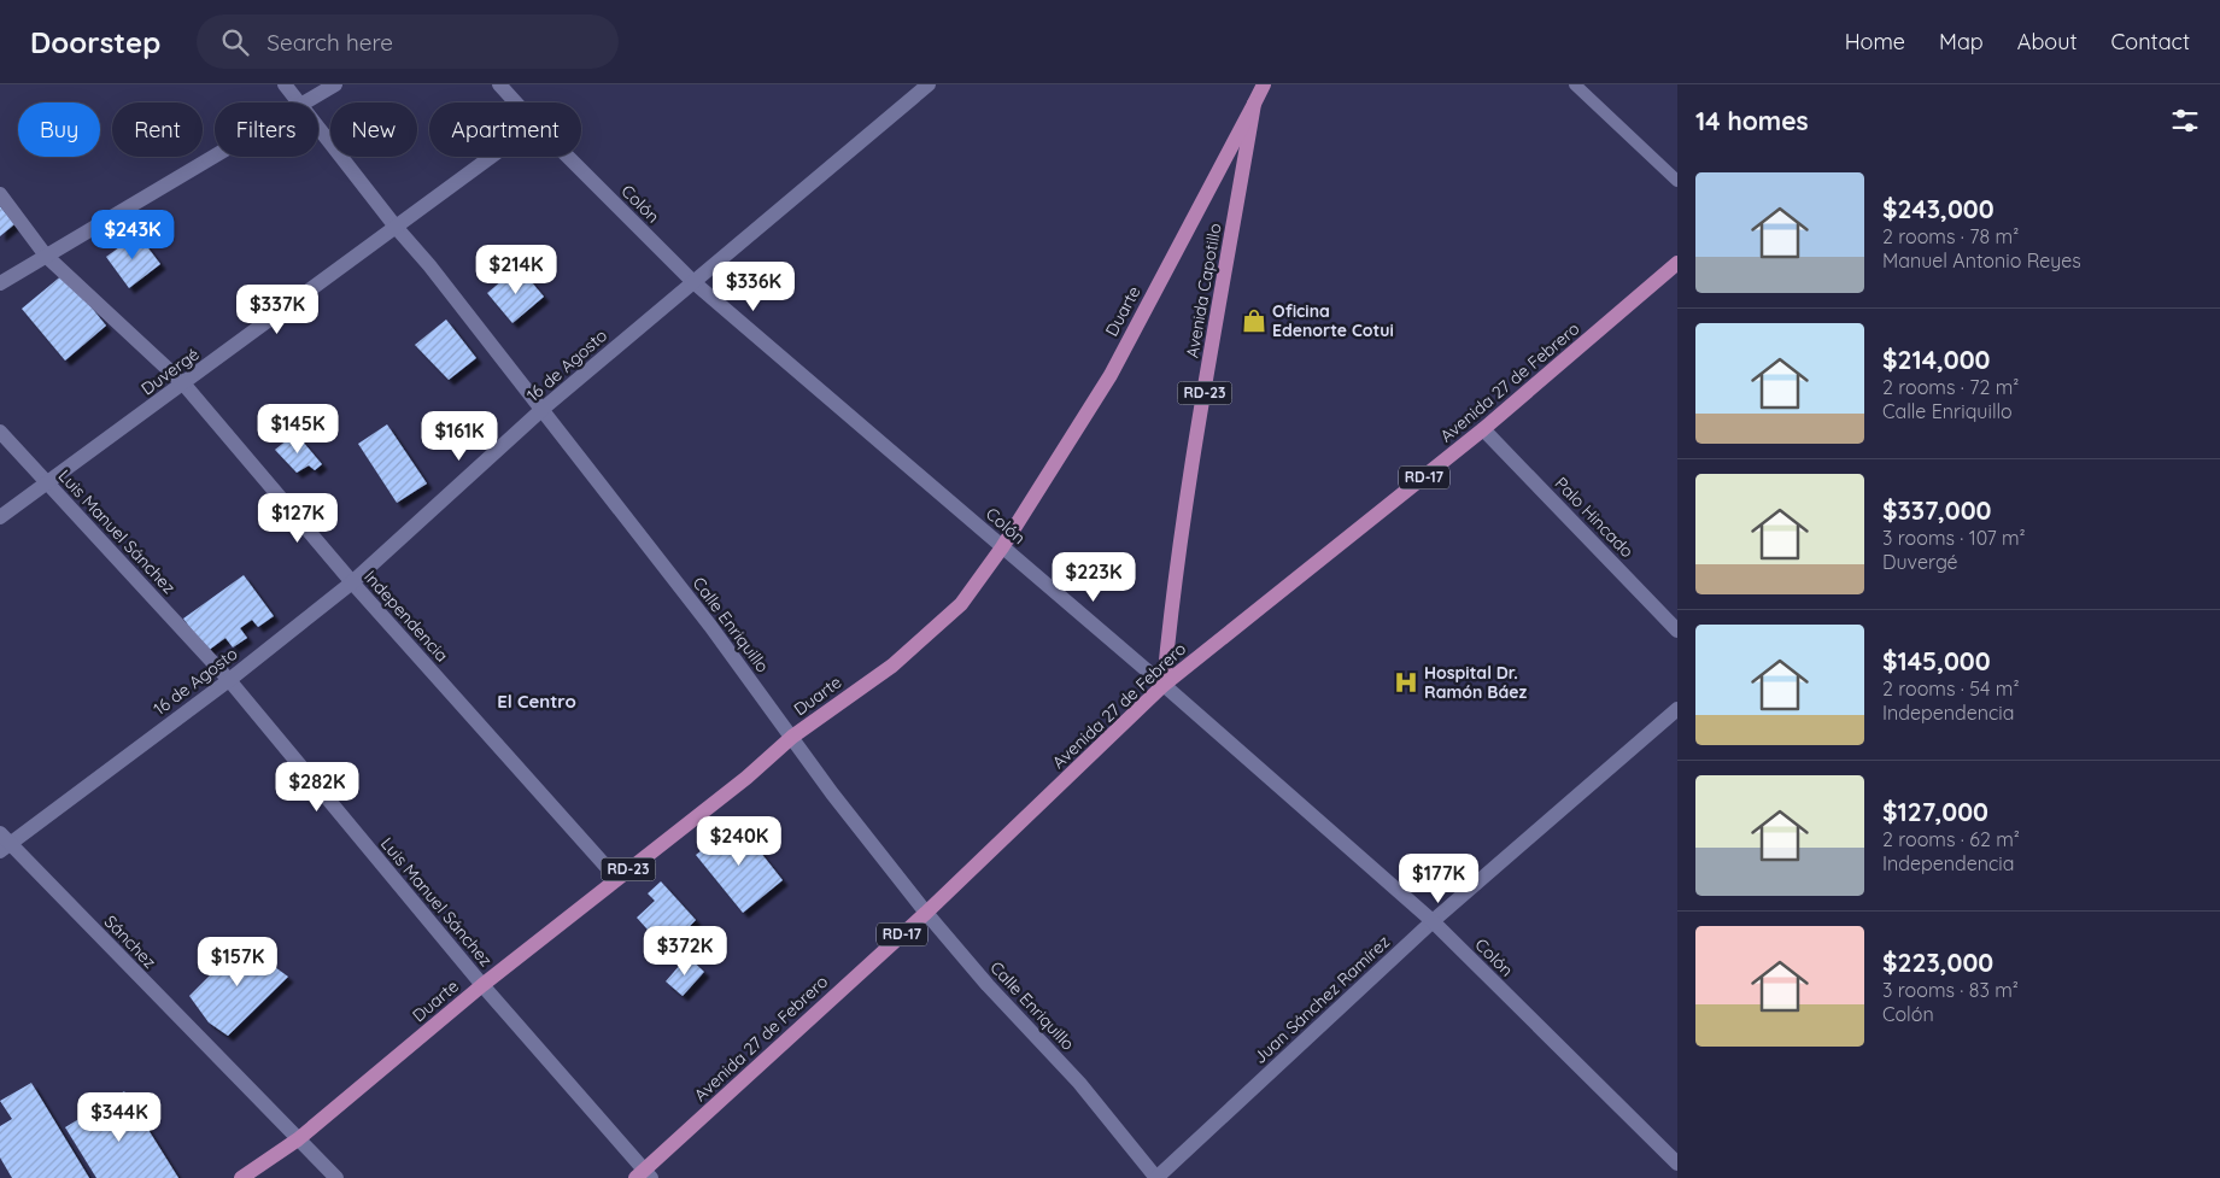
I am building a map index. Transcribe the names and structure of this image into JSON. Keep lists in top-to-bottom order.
{
  "streets": {
    "main road": [
      "Avenida Capotillo",
      "Duarte",
      "Avenida 27 de Febrero",
      "RD-23",
      "RD-17"
    ],
    "street": [
      "Colón",
      "16 de Agosto",
      "Duvergé",
      "Palo Hincado",
      "Luis Manuel Sánchez",
      "Independencia",
      "Calle Enriquillo",
      "Sánchez",
      "Juan Sánchez Ramírez"
    ]
  },
  "crossings": [
    ["Colón", "Avenida Capotillo"],
    ["Colón", "Duarte"],
    ["Colón", "16 de Agosto"],
    ["Colón", "Avenida 27 de Febrero"],
    ["Colón", "Juan Sánchez Ramírez"],
    ["Avenida Capotillo", "Duarte"],
    ["Avenida Capotillo", "Avenida 27 de Febrero"],
    ["Duarte", "Luis Manuel Sánchez"],
    ["Duarte", "Independencia"],
    ["Duarte", "Calle Enriquillo"],
    ["Duarte", "Sánchez"],
    ["16 de Agosto", "Luis Manuel Sánchez"],
    ["16 de Agosto", "Independencia"],
    ["16 de Agosto", "Calle Enriquillo"],
    ["16 de Agosto", "Sánchez"],
    ["Duvergé", "Luis Manuel Sánchez"],
    ["Duvergé", "Independencia"],
    ["Duvergé", "Calle Enriquillo"],
    ["Avenida 27 de Febrero", "Palo Hincado"],
    ["Avenida 27 de Febrero", "Luis Manuel Sánchez"],
    ["Avenida 27 de Febrero", "Calle Enriquillo"],
    ["Calle Enriquillo", "Juan Sánchez Ramírez"]
  ],
  "districts": ["El Centro"],
  "places": {
    "shop": ["Oficina Edenorte Cotui"],
    "hospital": ["Hospital Dr. Ramón Báez"]
  },
  "page": {
    "header": "Doorstep",
    "search": "Search here",
    "nav": [
      "Home",
      "Map",
      "About",
      "Contact"
    ],
    "heading": "14 homes",
    "chip": [
      "Buy",
      "Rent",
      "Filters",
      "New",
      "Apartment"
    ],
    "list": [
      {
        "name": "$243,000",
        "note": "2 rooms · 78 m² · Manuel Antonio Reyes"
      },
      {
        "name": "$214,000",
        "note": "2 rooms · 72 m² · Calle Enriquillo"
      },
      {
        "name": "$337,000",
        "note": "3 rooms · 107 m² · Duvergé"
      },
      {
        "name": "$145,000",
        "note": "2 rooms · 54 m² · Independencia"
      },
      {
        "name": "$127,000",
        "note": "2 rooms · 62 m² · Independencia"
      },
      {
        "name": "$223,000",
        "note": "3 rooms · 83 m² · Colón"
      }
    ],
    "price": [
      "$243K",
      "$214K",
      "$336K",
      "$337K",
      "$145K",
      "$161K",
      "$127K",
      "$223K",
      "$282K",
      "$240K",
      "$177K",
      "$372K",
      "$157K",
      "$344K"
    ]
  }
}
